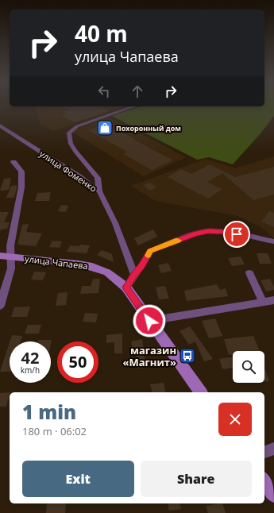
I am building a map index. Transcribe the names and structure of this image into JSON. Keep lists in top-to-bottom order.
{
  "streets": {
    "main road": ["улица Чапаева"],
    "street": ["улица Фоменко"]
  },
  "places": {
    "shop": ["Похоронный дом"],
    "bus stop": ["магазин «Магнит»"]
  },
  "page": {
    "turn": ["40 m", "улица Чапаева"],
    "speed": "42 km/h",
    "limit": "50",
    "heading": ["1 min", "180 m · 06:02"],
    "buttons": ["Exit", "Share"]
  }
}
